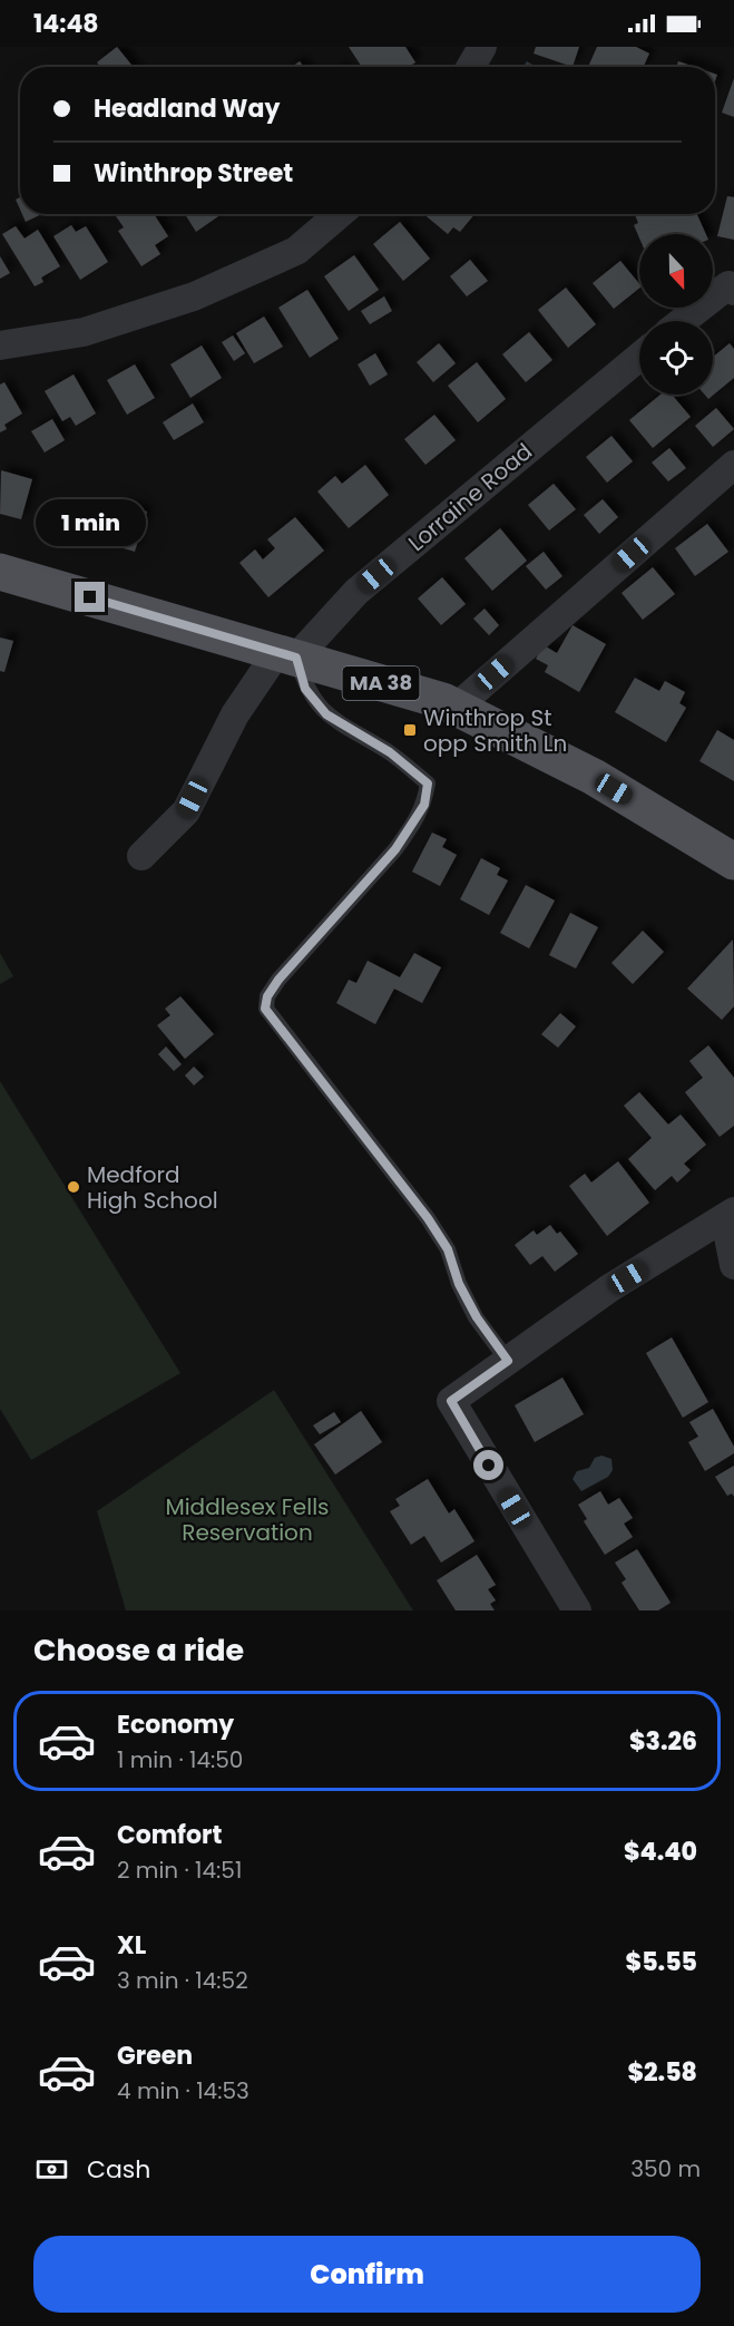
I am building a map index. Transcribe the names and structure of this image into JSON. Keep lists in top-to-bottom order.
{
  "streets": {
    "main road": ["MA 38"],
    "street": ["Lorraine Road"]
  },
  "crossings": [
    ["Lorraine Road", "MA 38"]
  ],
  "parks": ["Middlesex Fells Reservation"],
  "places": {
    "transit": ["Winthrop St opp Smith Ln"],
    "other": ["Medford High School"]
  },
  "north": "bottom",
  "page": {
    "status": "14:48",
    "banner": ["Headland Way", "Winthrop Street"],
    "bubble": "1 min",
    "heading": "Choose a ride",
    "list": [
      {
        "name": "Economy",
        "note": "1 min · 14:50",
        "value": "$3.26"
      },
      {
        "name": "Comfort",
        "note": "2 min · 14:51",
        "value": "$4.40"
      },
      {
        "name": "XL",
        "note": "3 min · 14:52",
        "value": "$5.55"
      },
      {
        "name": "Green",
        "note": "4 min · 14:53",
        "value": "$2.58"
      }
    ],
    "pay": ["Cash", "350 m"],
    "buttons": "Confirm"
  }
}
